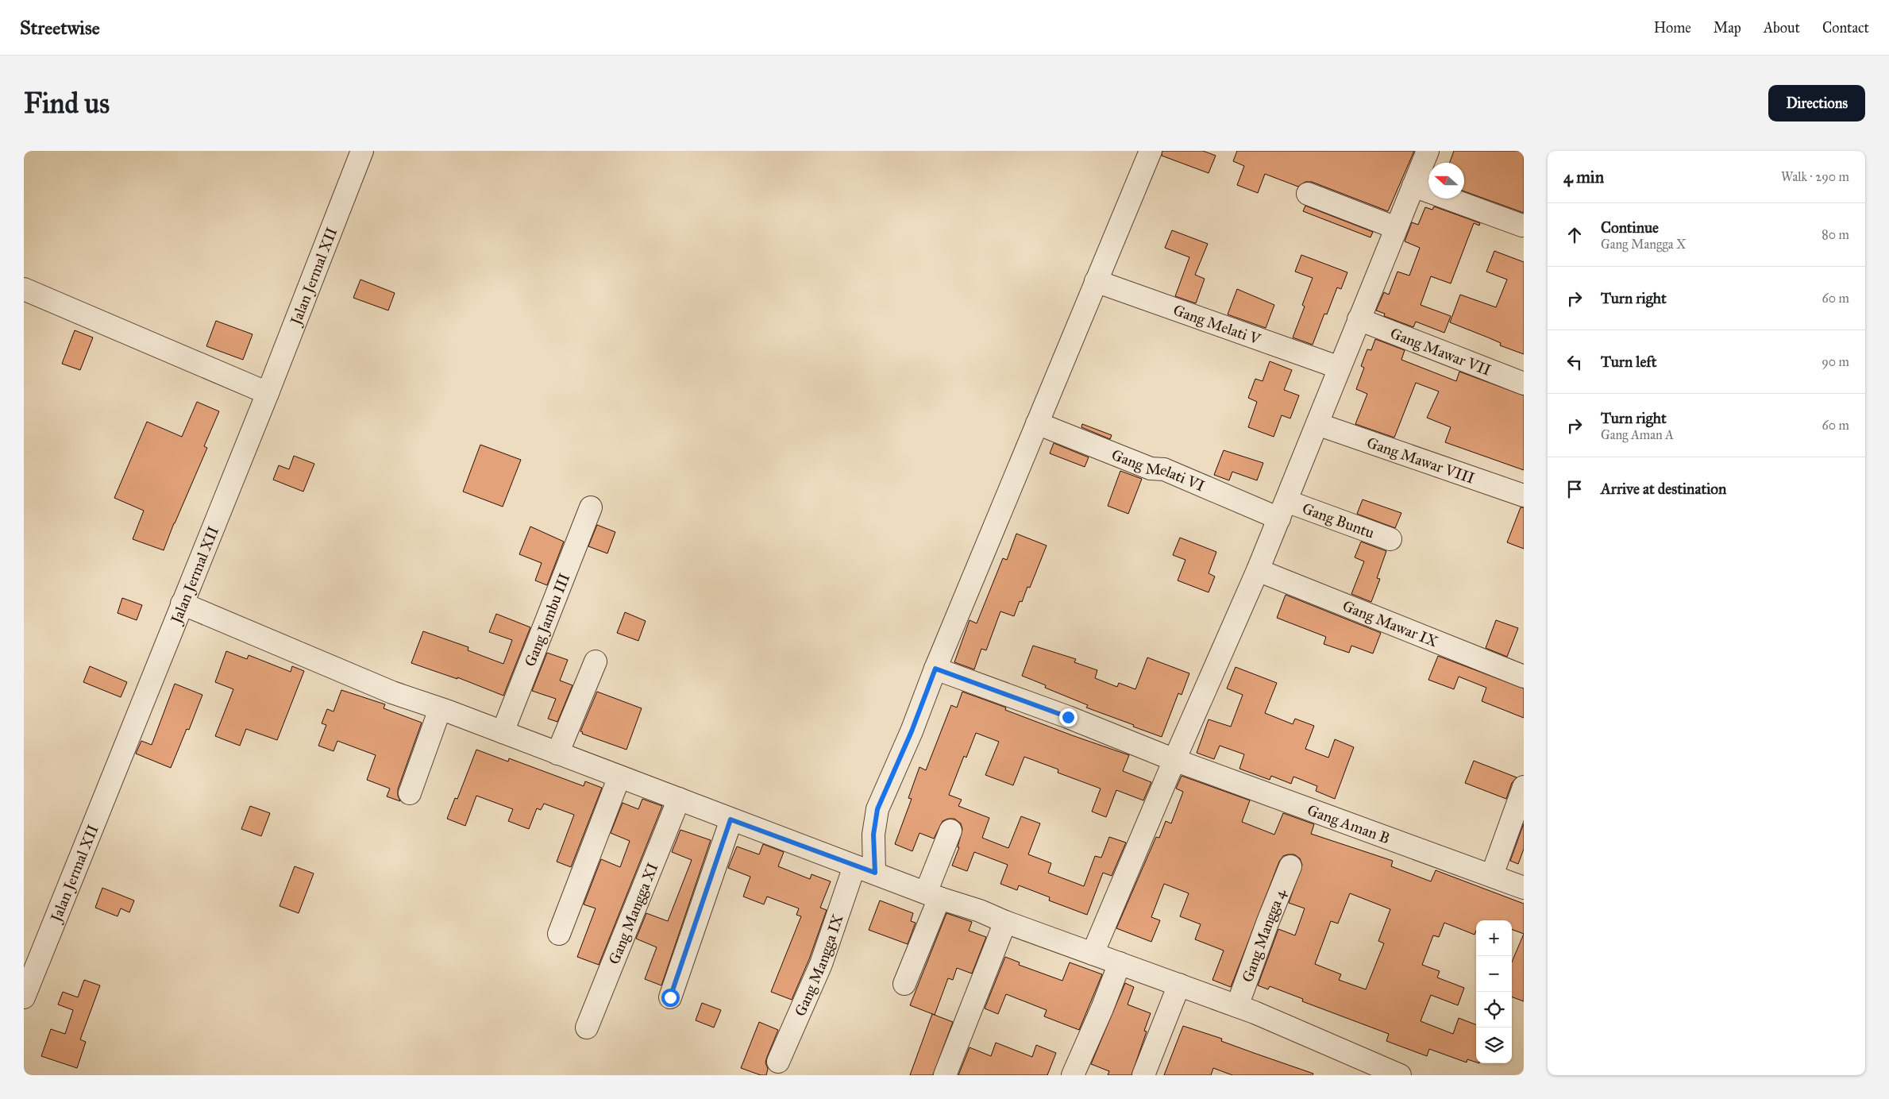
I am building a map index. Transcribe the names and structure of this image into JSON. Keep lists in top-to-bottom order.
{
  "streets": {
    "street": [
      "Jalan Jermal XII",
      "Gang Melati V",
      "Gang Mawar VII",
      "Gang Mawar VIII",
      "Gang Melati VI",
      "Gang Buntu",
      "Gang Jambu III",
      "Gang Mawar IX",
      "Gang Aman B",
      "Gang Mangga XI",
      "Gang Mangga 4",
      "Gang Mangga IX"
    ]
  },
  "crossings": [
    ["Gang Melati VI", "Gang Buntu"]
  ],
  "north": "left",
  "page": {
    "header": "Streetwise",
    "nav": [
      "Home",
      "Map",
      "About",
      "Contact"
    ],
    "buttons": "Directions",
    "title": "Find us",
    "heading": ["4 min", "Walk · 290 m"],
    "list": [
      ["Continue", "Gang Mangga X", "80 m"],
      ["Turn right", "60 m"],
      ["Turn left", "90 m"],
      ["Turn right", "Gang Aman A", "60 m"],
      "Arrive at destination"
    ],
    "map_buttons": ["+", "−"]
  }
}
